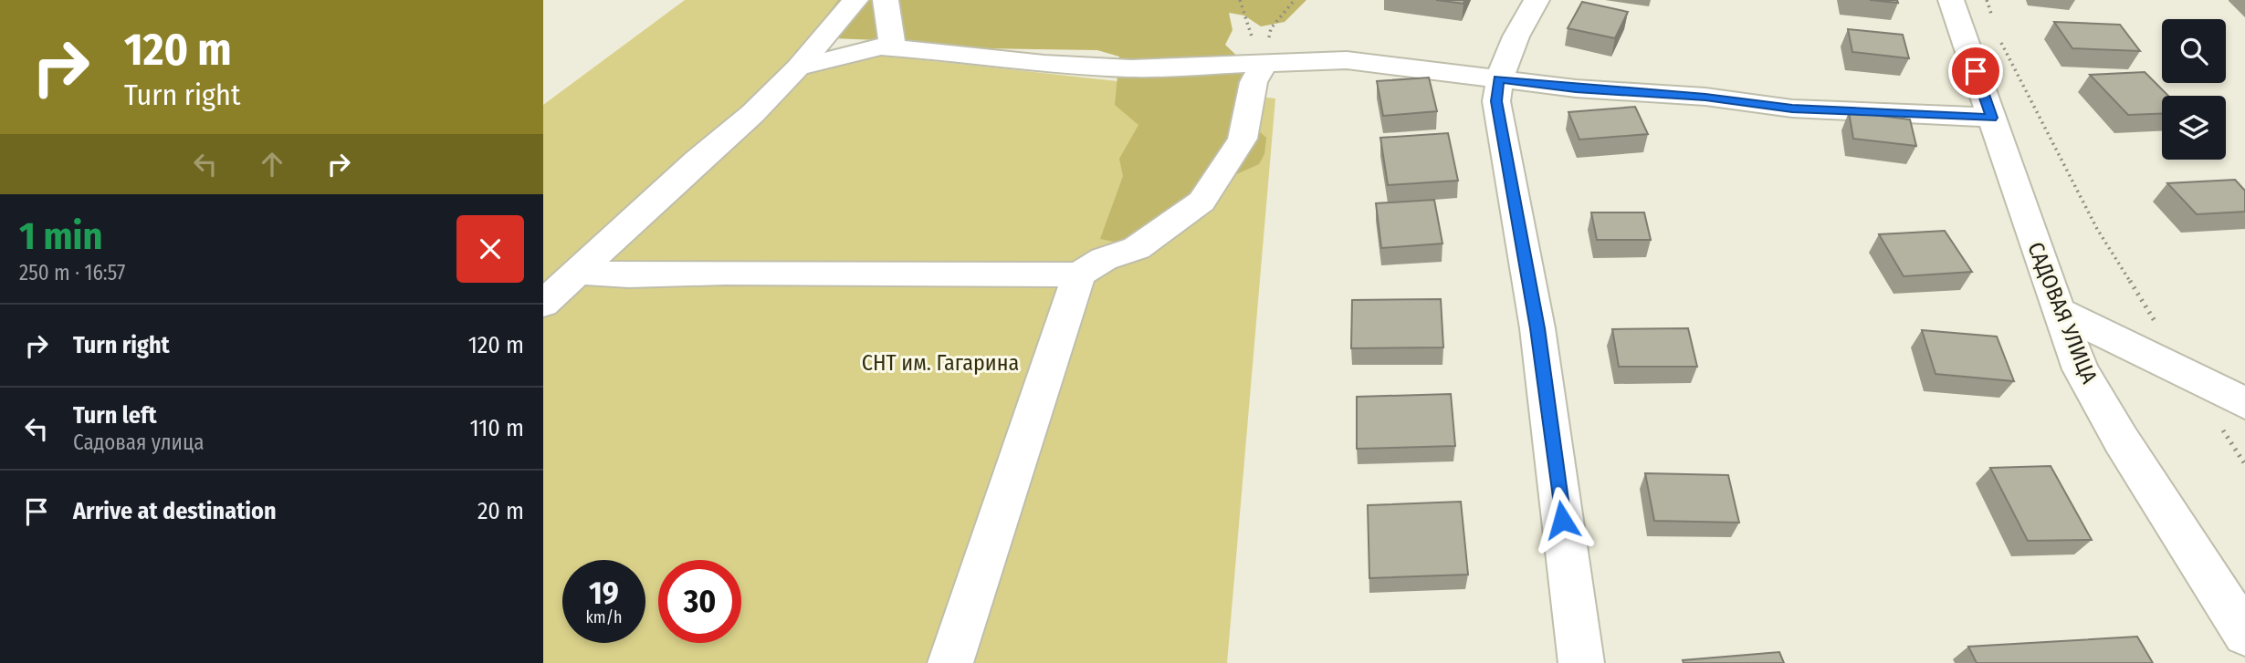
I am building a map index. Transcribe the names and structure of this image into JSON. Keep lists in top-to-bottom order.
{
  "streets": {
    "street": ["САДОВАЯ УЛИЦА"]
  },
  "parks": ["СНТ им. Гагарина"],
  "page": {
    "turn": ["120 m", "Turn right"],
    "heading": ["1 min", "250 m · 16:57"],
    "list": [
      {
        "name": "Turn right",
        "value": "120 m"
      },
      {
        "name": "Turn left",
        "note": "Садовая улица",
        "value": "110 m"
      },
      {
        "name": "Arrive at destination",
        "value": "20 m"
      }
    ],
    "speed": "19 km/h",
    "limit": "30"
  }
}
